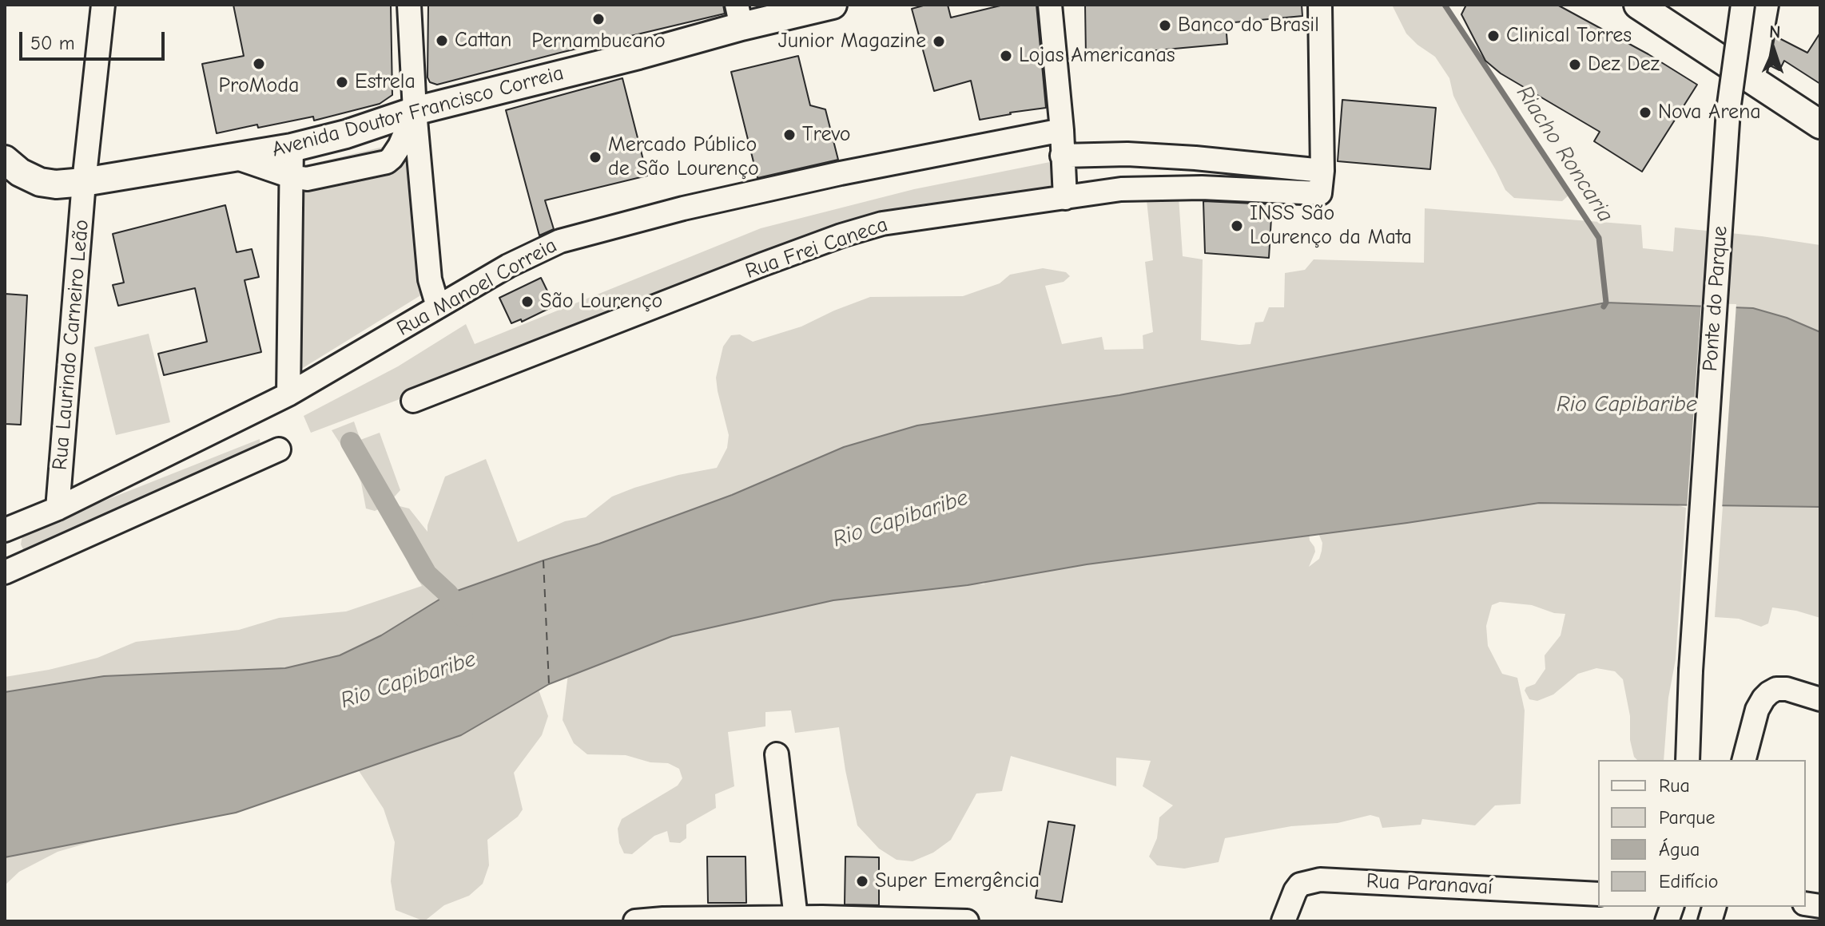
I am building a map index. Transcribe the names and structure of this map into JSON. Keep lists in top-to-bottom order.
{
  "streets": {
    "main road": ["Avenida Doutor Francisco Correia"],
    "street": [
      "Rua Frei Caneca",
      "Rua Manoel Correia",
      "Ponte do Parque",
      "Rua Laurindo Carneiro Leão",
      "Rua Paranavaí"
    ]
  },
  "crossings": [
    ["Avenida Doutor Francisco Correia", "Rua Laurindo Carneiro Leão"],
    ["Rua Manoel Correia", "Rua Laurindo Carneiro Leão"]
  ],
  "water": ["Riacho Roncaria", "Rio Capibaribe"],
  "places": [
    "Pernambucano",
    "Banco do Brasil",
    "Clinical Torres",
    "Cattan",
    "Junior Magazine",
    "Lojas Americanas",
    "ProModa",
    "Dez Dez",
    "Estrela",
    "Nova Arena",
    "Trevo",
    "Mercado Público de São Lourenço",
    "INSS São Lourenço da Mata",
    "São Lourenço",
    "Super Emergência"
  ],
  "legend": [
    "Rua",
    "Parque",
    "Água",
    "Edifício"
  ],
  "scale_bar": "50 m",
  "north": "top"
}
